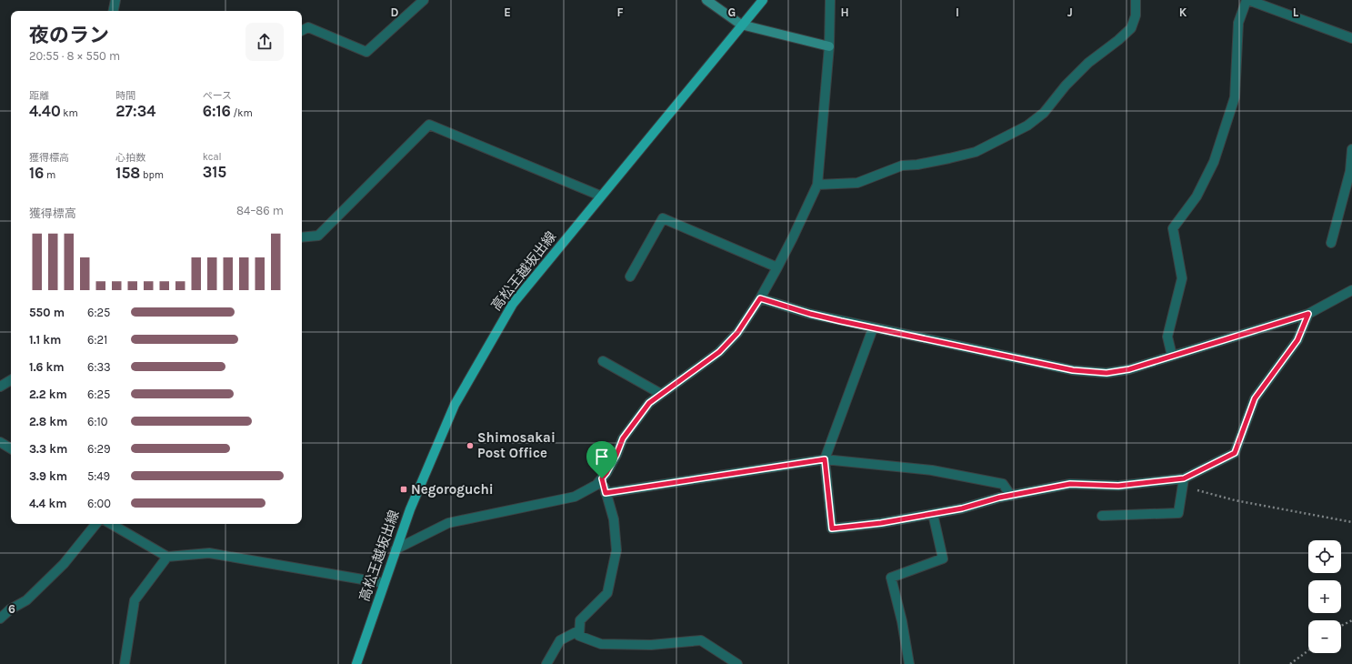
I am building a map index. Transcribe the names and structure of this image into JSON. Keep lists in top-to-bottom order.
{
  "streets": {
    "main road": ["高松王越坂出線"]
  },
  "places": {
    "other": ["Shimosakai Post Office"],
    "transit": ["Negoroguchi"]
  },
  "page": {
    "heading": ["夜のラン", "20:55 · 8 × 550 m"],
    "stats": [
      ["距離", "4.40 km"],
      ["時間", "27:34"],
      ["ペース", "6:16 /km"],
      ["獲得標高", "16 m"],
      ["心拍数", "158 bpm"],
      ["kcal", "315"]
    ],
    "chart": ["獲得標高", "84–86 m"],
    "list": [
      {
        "name": "550 m",
        "note": "6:25"
      },
      {
        "name": "1.1 km",
        "note": "6:21"
      },
      {
        "name": "1.6 km",
        "note": "6:33"
      },
      {
        "name": "2.2 km",
        "note": "6:25"
      },
      {
        "name": "2.8 km",
        "note": "6:10"
      },
      {
        "name": "3.3 km",
        "note": "6:29"
      },
      {
        "name": "3.9 km",
        "note": "5:49"
      },
      {
        "name": "4.4 km",
        "note": "6:00"
      }
    ],
    "map_buttons": ["+", "−"]
  },
  "grid": {
    "columns": [
      "D",
      "E",
      "F",
      "G",
      "H",
      "I",
      "J",
      "K",
      "L"
    ],
    "rows": ["6"]
  }
}
